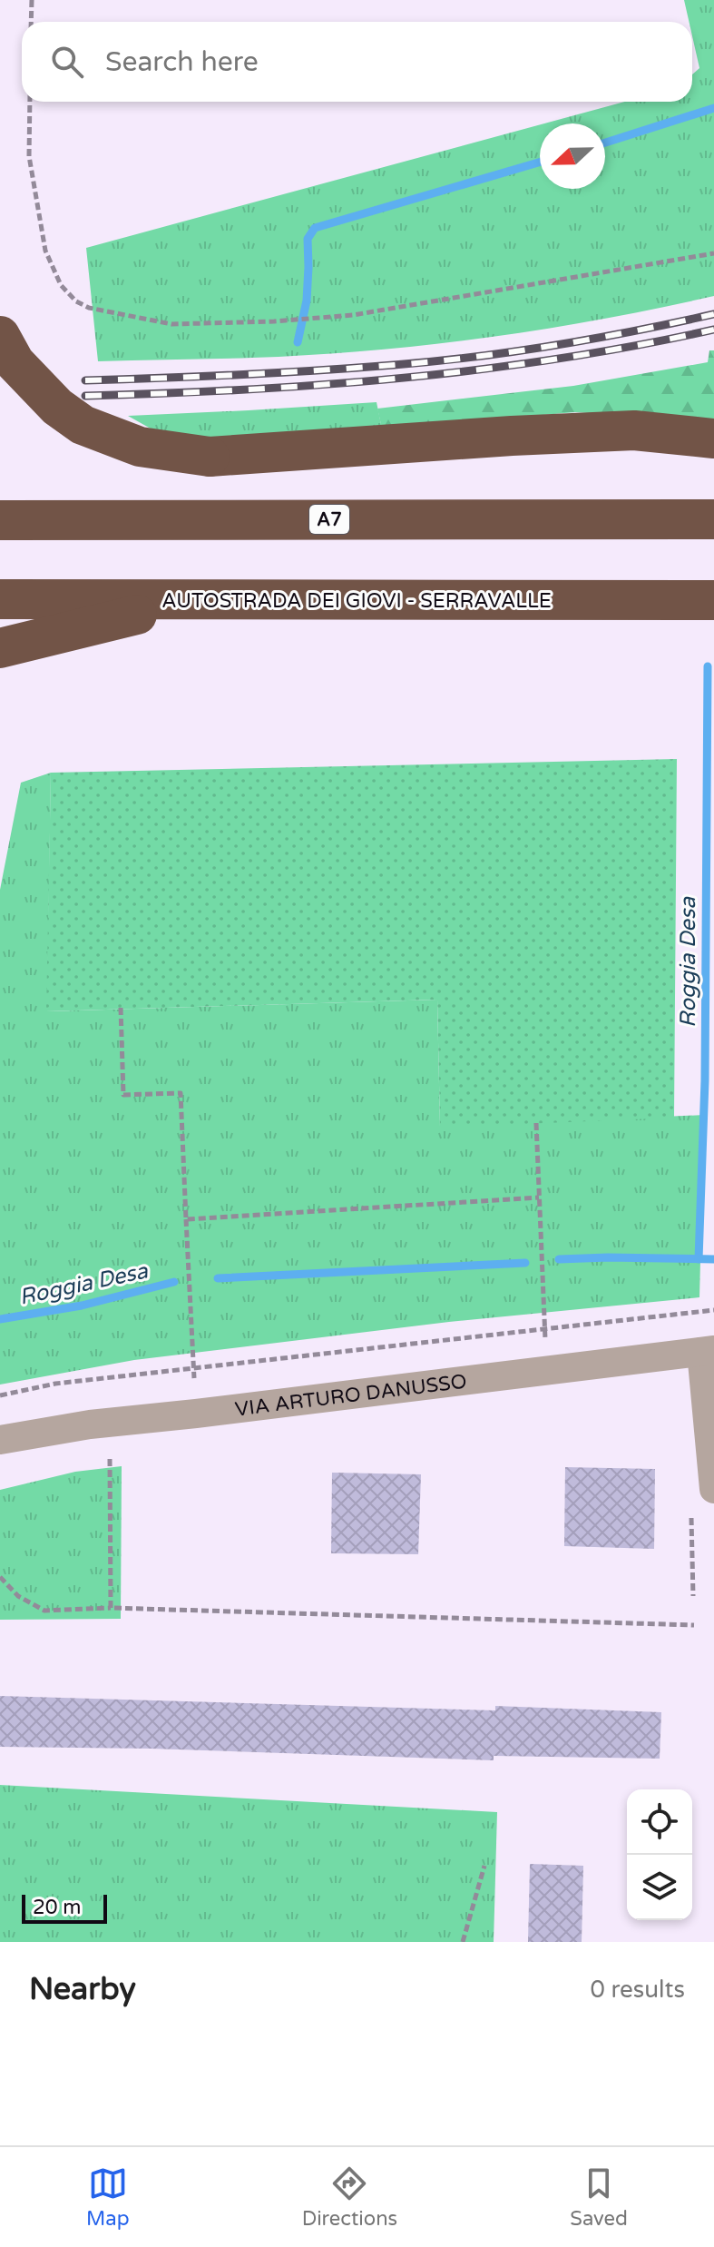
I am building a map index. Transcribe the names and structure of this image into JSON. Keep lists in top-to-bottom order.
{
  "streets": {
    "highway": ["A7", "AUTOSTRADA DEI GIOVI - SERRAVALLE"],
    "street": ["VIA ARTURO DANUSSO"]
  },
  "water": ["Roggia Desa"],
  "scale_bar": "20 m",
  "north": "left",
  "page": {
    "search": "Search here",
    "scale": "20 m",
    "heading": ["Nearby", "0 results"],
    "nav": ["Map", "Directions", "Saved"]
  }
}
